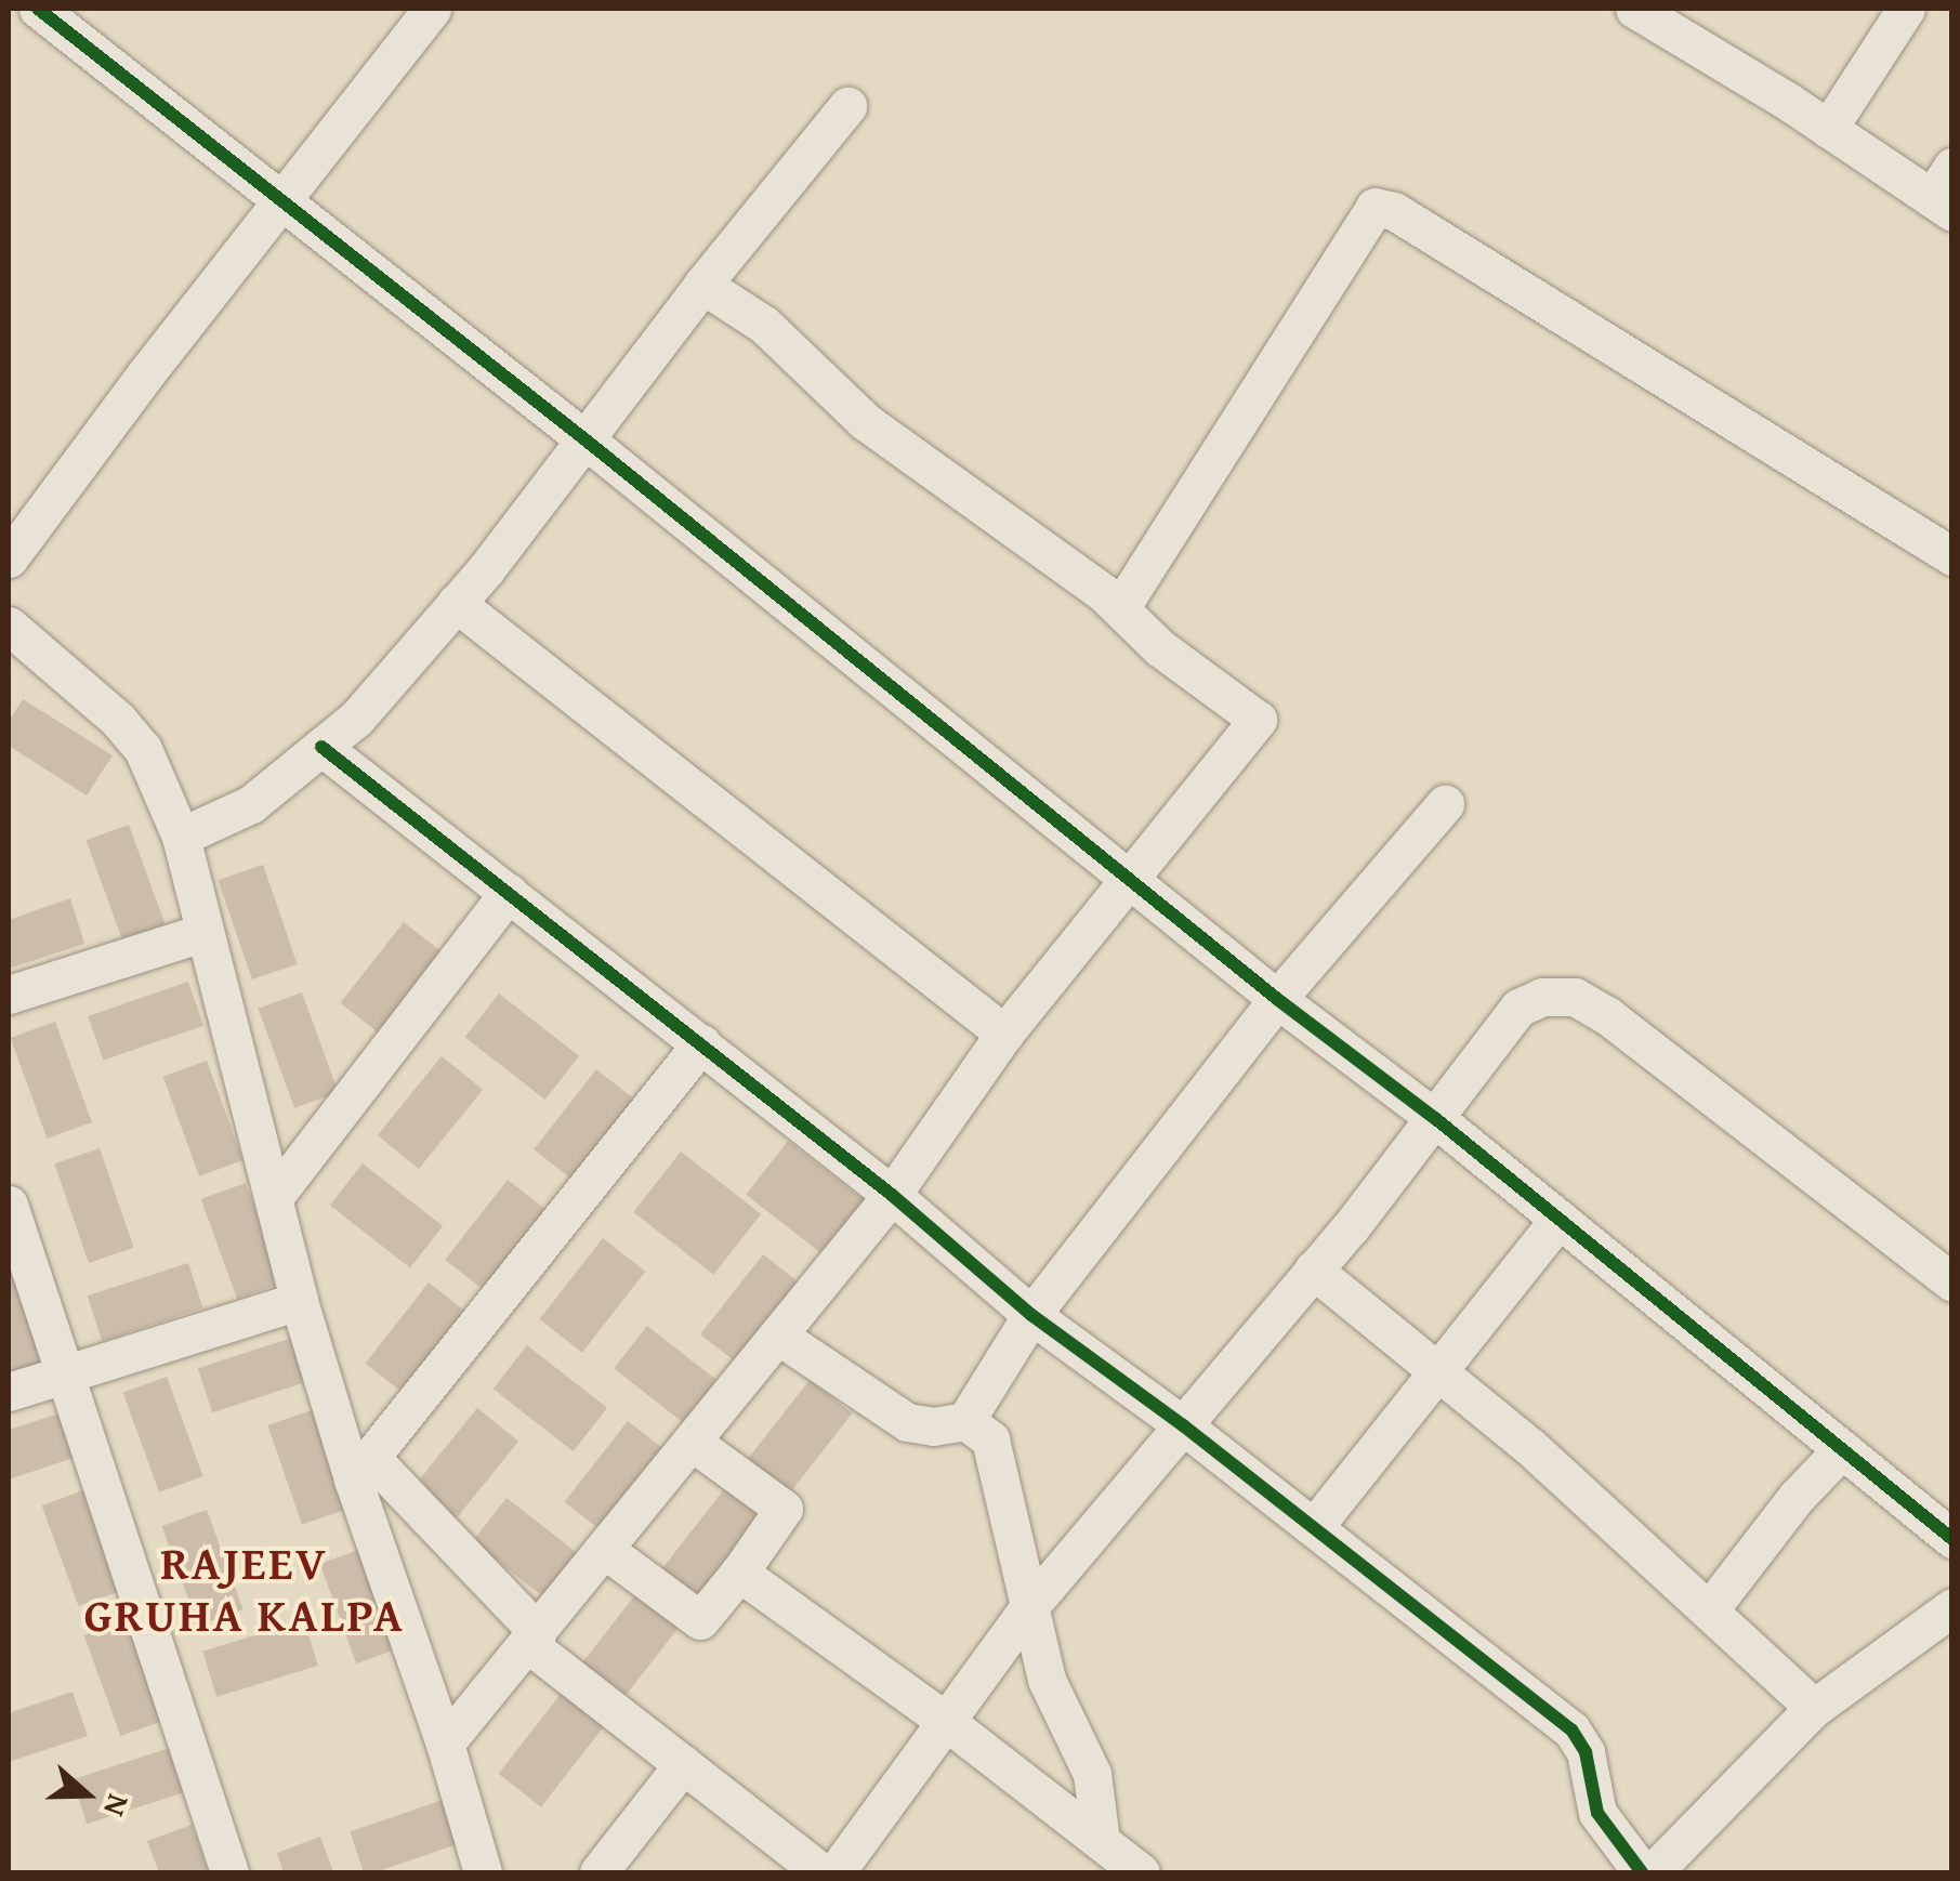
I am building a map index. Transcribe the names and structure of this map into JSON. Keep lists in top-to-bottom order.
{
  "districts": ["RAJEEV GRUHA KALPA"],
  "north": "right"
}
